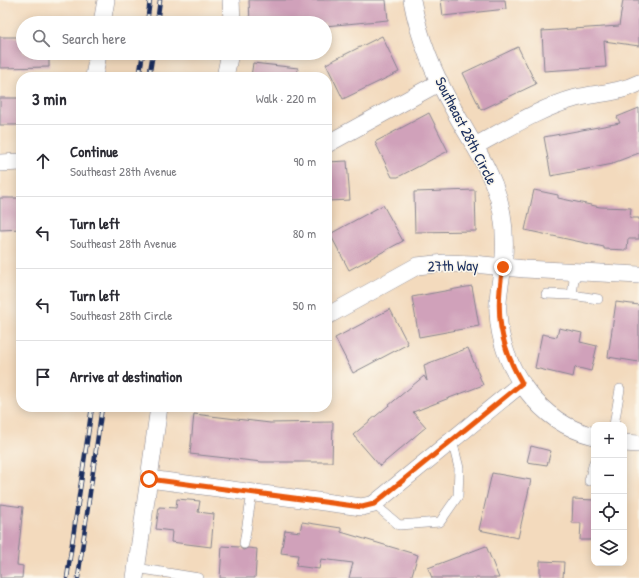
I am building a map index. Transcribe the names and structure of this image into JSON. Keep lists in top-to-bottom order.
{
  "streets": {
    "street": ["Southeast 28th Circle", "27th Way"]
  },
  "crossings": [
    ["Southeast 28th Circle", "27th Way"]
  ],
  "page": {
    "search": "Search here",
    "heading": ["3 min", "Walk · 220 m"],
    "list": [
      ["Continue", "Southeast 28th Avenue", "90 m"],
      ["Turn left", "Southeast 28th Avenue", "80 m"],
      ["Turn left", "Southeast 28th Circle", "50 m"],
      "Arrive at destination"
    ],
    "map_buttons": ["+", "−"]
  }
}
